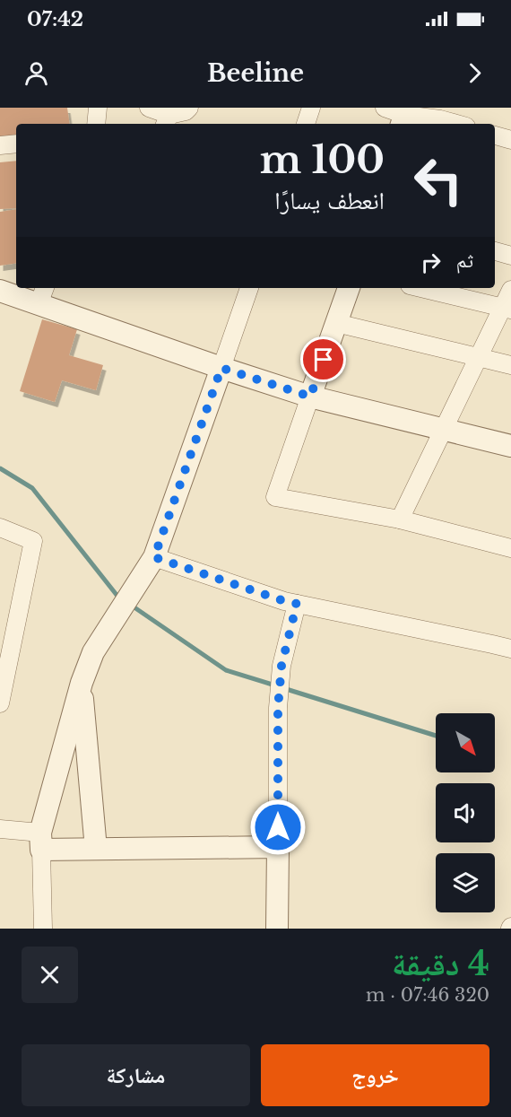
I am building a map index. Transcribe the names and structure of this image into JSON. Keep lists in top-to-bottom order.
{
  "north": "bottom right",
  "page": {
    "status": "07:42",
    "header": "Beeline",
    "turn": ["100 m", "انعطف يسارًا"],
    "then": "ثم",
    "heading": ["4 دقيقة", "320 m · 07:46"],
    "buttons": ["خروج", "مشاركة"]
  }
}
